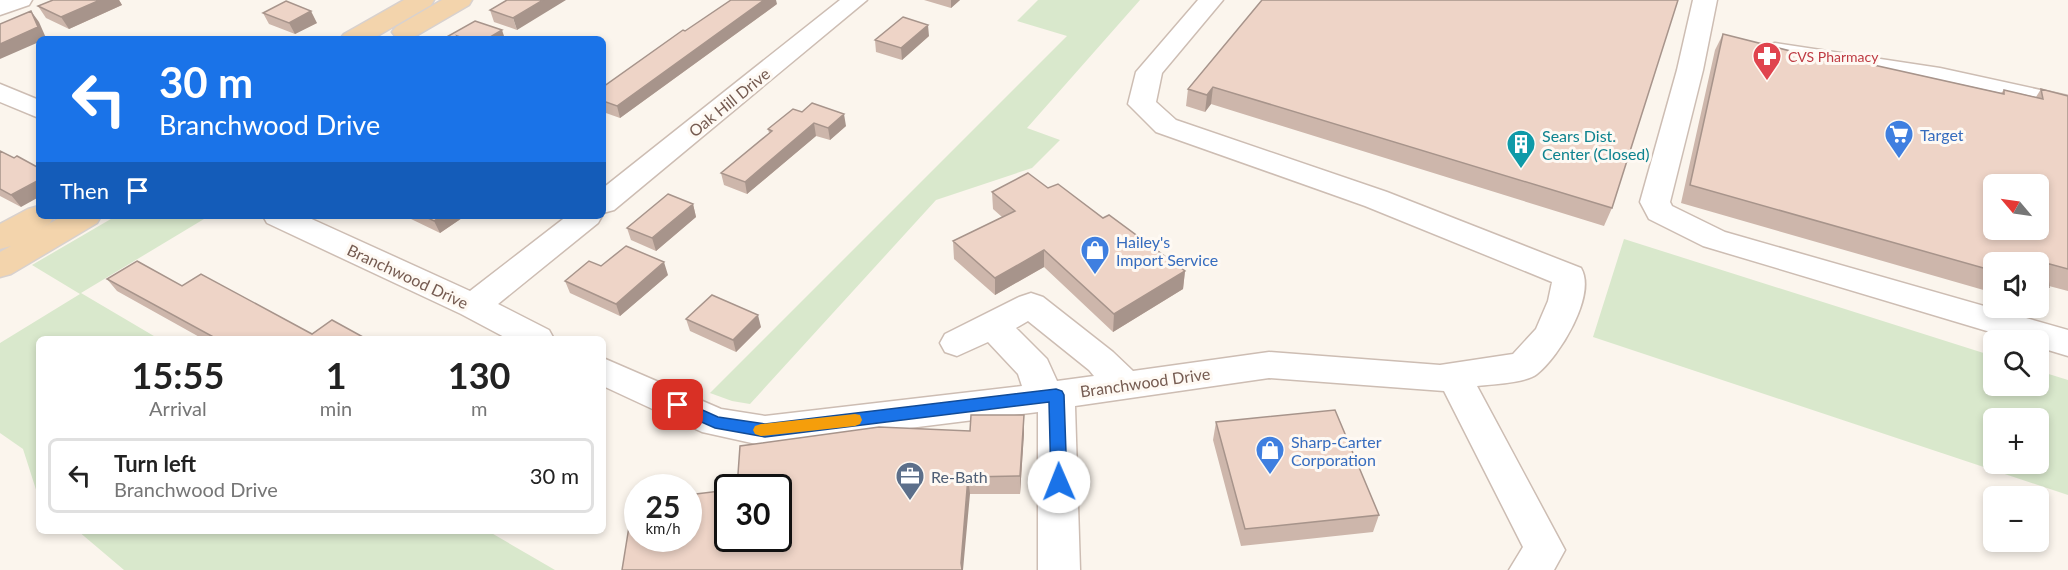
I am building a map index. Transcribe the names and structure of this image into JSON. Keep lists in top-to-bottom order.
{
  "streets": {
    "street": ["Oak Hill Drive", "Branchwood Drive"]
  },
  "places": {
    "pharmacy": ["CVS Pharmacy"],
    "supermarket": ["Target"],
    "building": ["Sears Dist. Center (Closed)"],
    "shop": ["Hailey's Import Service", "Sharp-Carter Corporation"],
    "office": ["Re-Bath"]
  },
  "north": "top left",
  "page": {
    "turn": ["30 m", "Branchwood Drive"],
    "then": "Then",
    "map_buttons": ["+", "−"],
    "eta": [
      "15:55",
      "Arrival",
      "1",
      "min",
      "130",
      "m"
    ],
    "list": [
      {
        "name": "Turn left",
        "note": "Branchwood Drive",
        "value": "30 m"
      }
    ],
    "speed": "25 km/h",
    "limit": "30"
  }
}
